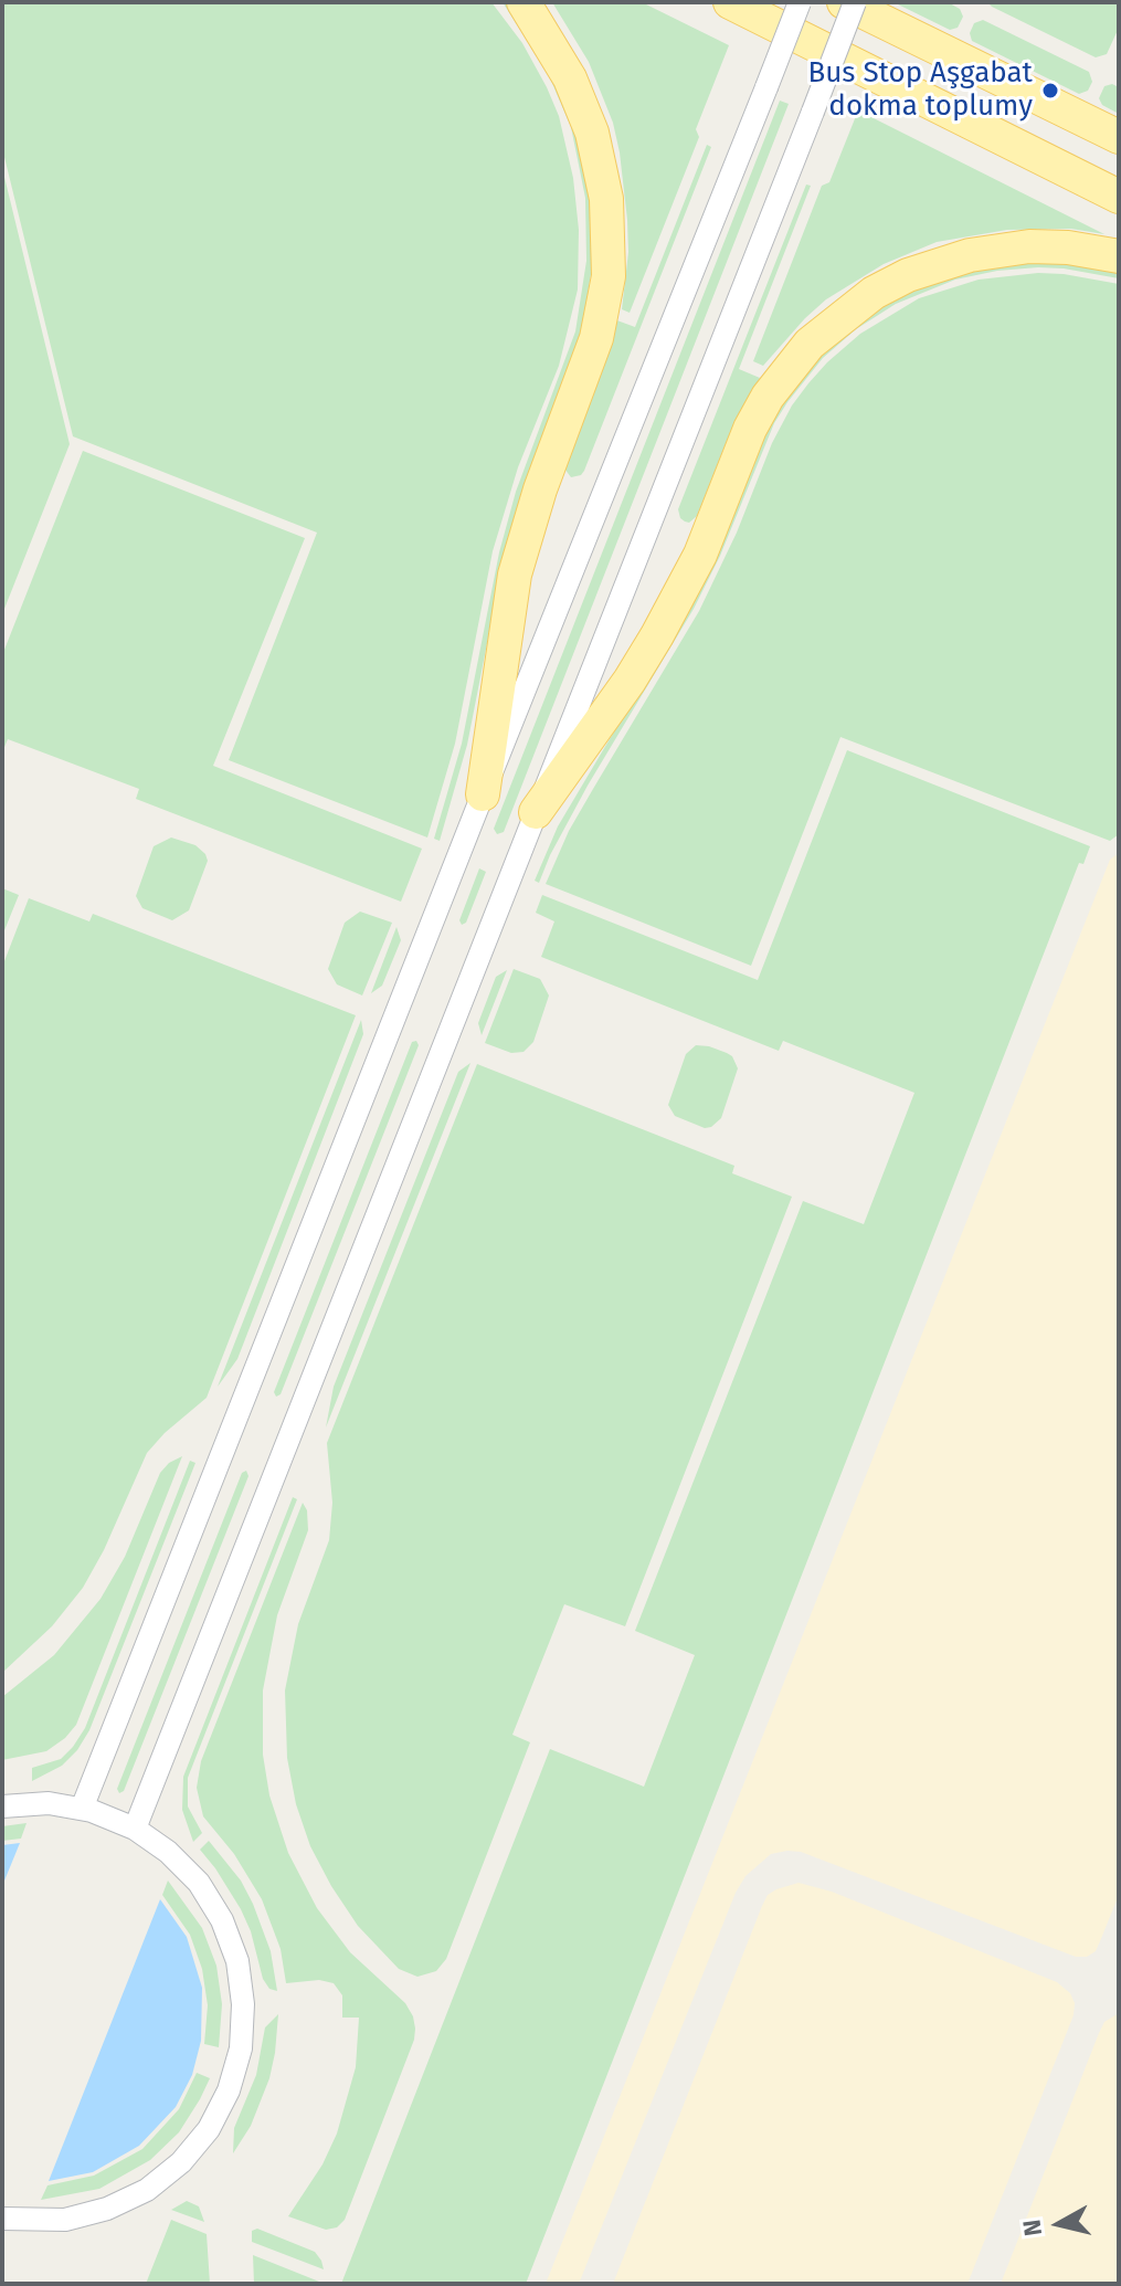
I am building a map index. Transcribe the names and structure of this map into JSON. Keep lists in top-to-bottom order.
{
  "places": ["Bus Stop Aşgabat dokma toplumy"],
  "north": "left"
}
